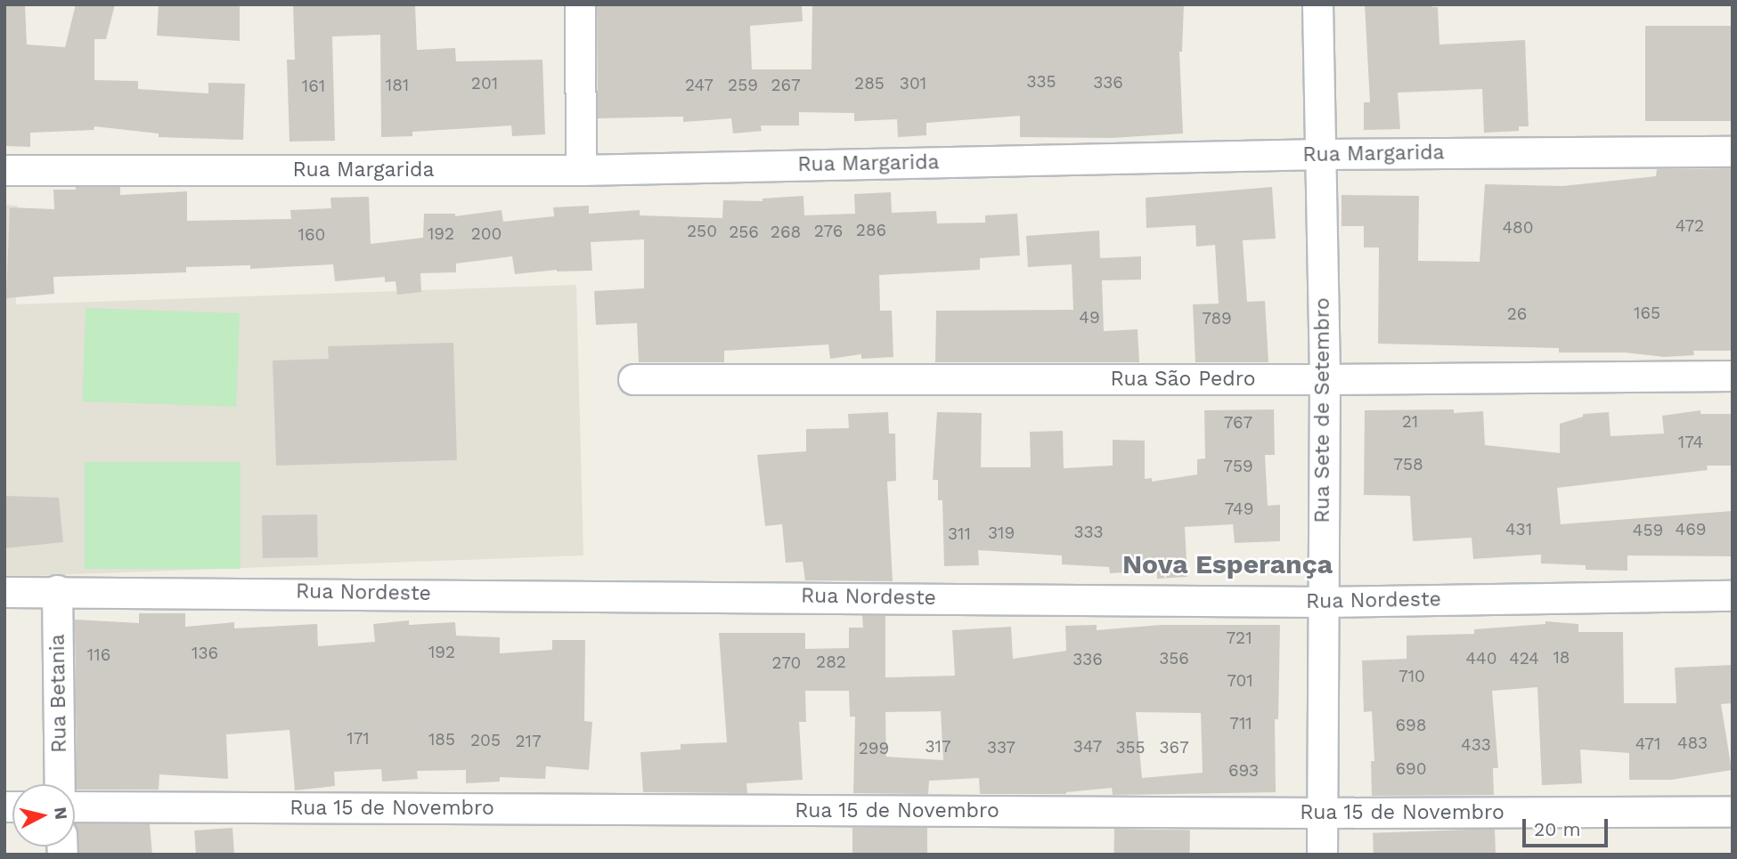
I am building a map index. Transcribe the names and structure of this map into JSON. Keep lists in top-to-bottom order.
{
  "streets": {
    "street": [
      "Rua Margarida",
      "Rua São Pedro",
      "Rua Sete de Setembro",
      "Rua Nordeste",
      "Rua Betania",
      "Rua 15 de Novembro"
    ]
  },
  "crossings": [
    ["Rua Margarida", "Rua Sete de Setembro"],
    ["Rua São Pedro", "Rua Sete de Setembro"],
    ["Rua Sete de Setembro", "Rua Nordeste"],
    ["Rua Sete de Setembro", "Rua 15 de Novembro"],
    ["Rua Nordeste", "Rua Betania"]
  ],
  "districts": ["Nova Esperança"],
  "house_numbers": [
    "335",
    "336",
    "201",
    "285",
    "301",
    "181",
    "247",
    "259",
    "267",
    "161",
    "472",
    "480",
    "286",
    "250",
    "276",
    "256",
    "268",
    "192",
    "200",
    "160",
    "165",
    "26",
    "49",
    "789",
    "21",
    "767",
    "174",
    "758",
    "759",
    "749",
    "431",
    "469",
    "459",
    "333",
    "319",
    "311",
    "721",
    "192",
    "136",
    "116",
    "18",
    "356",
    "440",
    "424",
    "336",
    "282",
    "270",
    "710",
    "701",
    "711",
    "698",
    "171",
    "185",
    "205",
    "217",
    "483",
    "471",
    "433",
    "317",
    "347",
    "337",
    "355",
    "367",
    "299",
    "690",
    "693"
  ],
  "scale_bar": "20 m",
  "north": "right"
}
